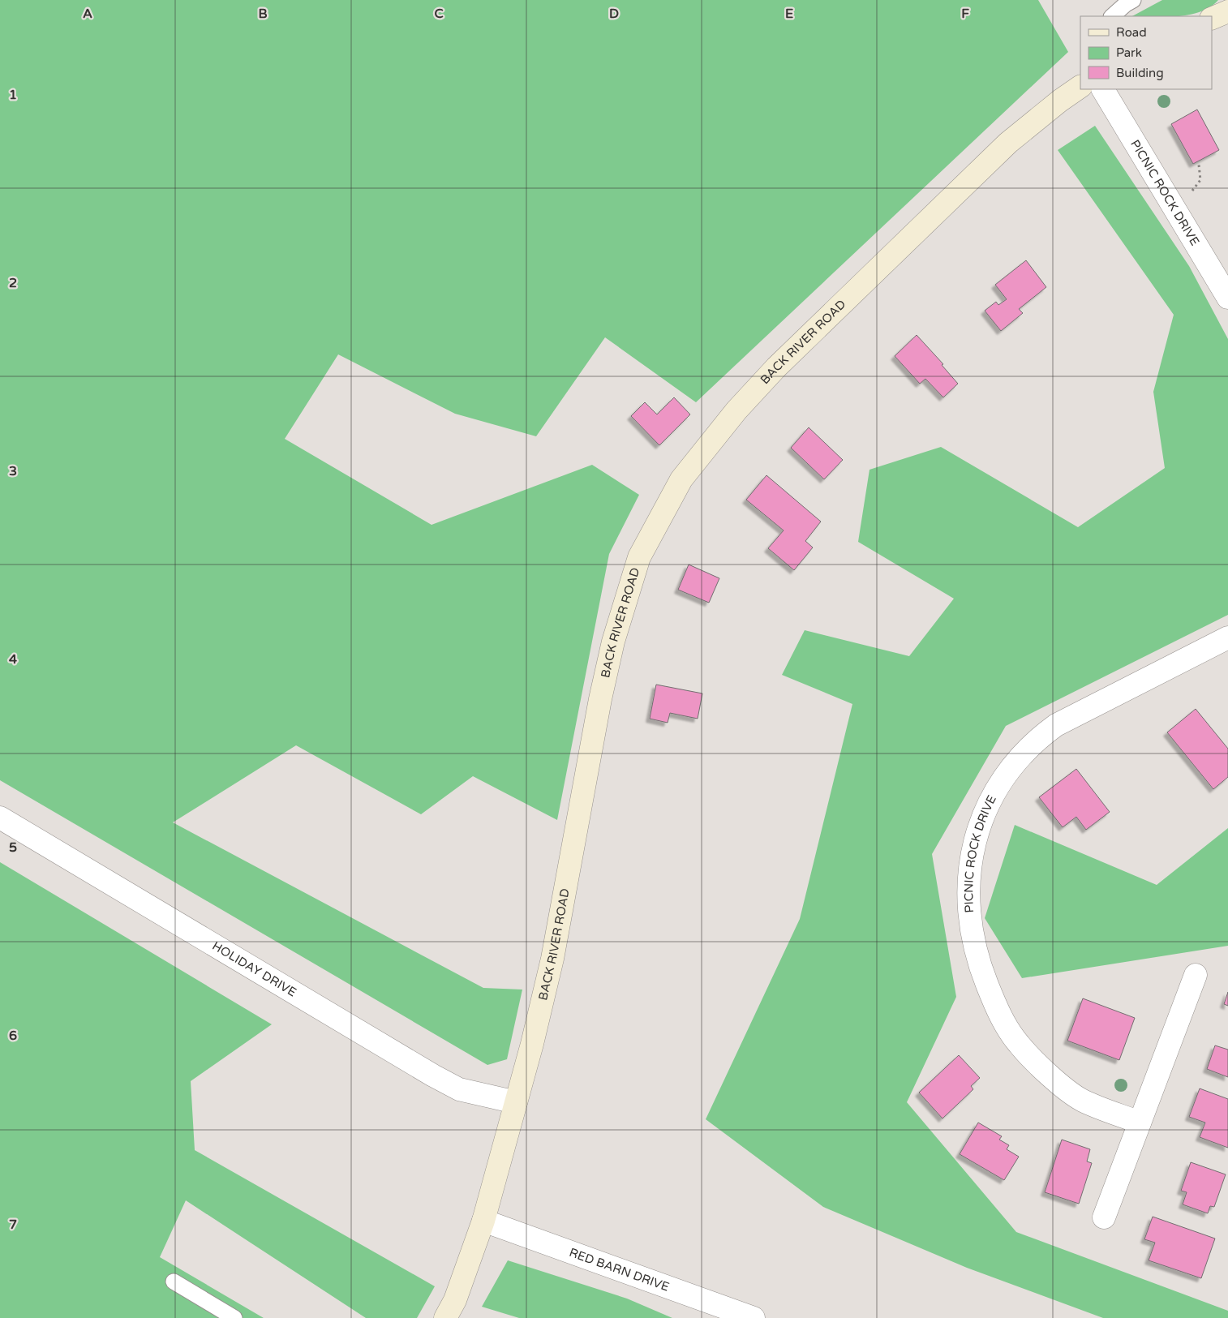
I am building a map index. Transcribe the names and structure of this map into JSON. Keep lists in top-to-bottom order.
{
  "streets": {
    "street": [
      "PICNIC ROCK DRIVE",
      "BACK RIVER ROAD",
      "HOLIDAY DRIVE",
      "RED BARN DRIVE"
    ]
  },
  "crossings": [
    ["BACK RIVER ROAD", "HOLIDAY DRIVE"],
    ["BACK RIVER ROAD", "RED BARN DRIVE"]
  ],
  "legend": ["Road", "Park", "Building"],
  "grid": {
    "columns": [
      "A",
      "B",
      "C",
      "D",
      "E",
      "F"
    ],
    "rows": [
      "1",
      "2",
      "3",
      "4",
      "5",
      "6",
      "7"
    ]
  }
}
